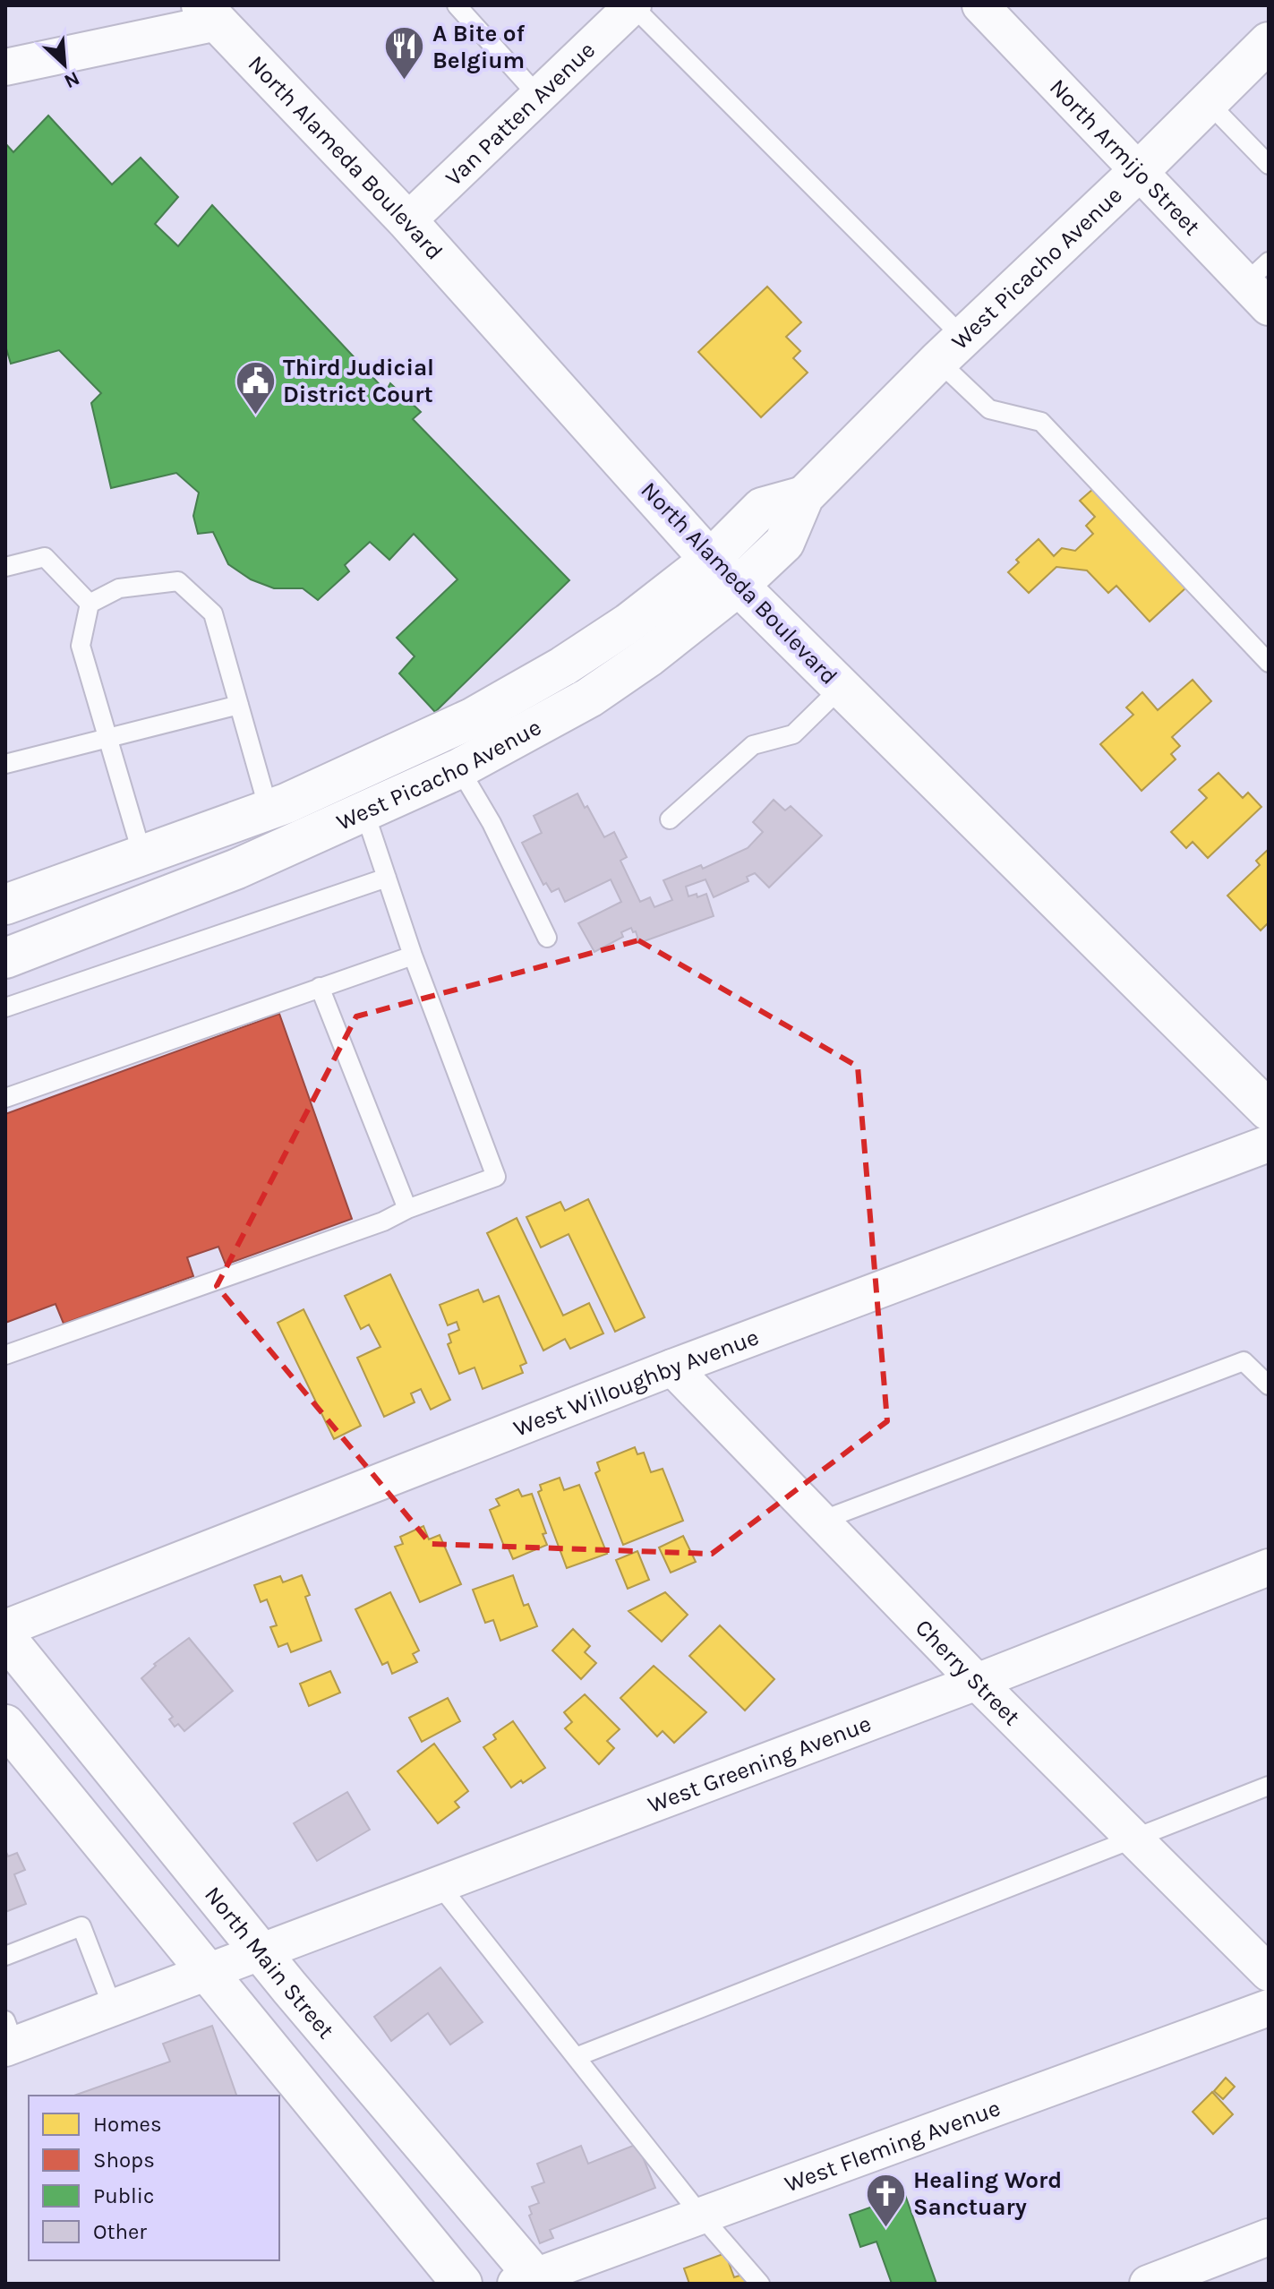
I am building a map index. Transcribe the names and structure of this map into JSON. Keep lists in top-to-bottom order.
{
  "streets": {
    "main road": ["North Alameda Boulevard", "West Picacho Avenue", "North Main Street"],
    "street": [
      "Van Patten Avenue",
      "North Armijo Street",
      "West Willoughby Avenue",
      "Cherry Street",
      "West Greening Avenue",
      "West Fleming Avenue"
    ]
  },
  "crossings": [
    ["Van Patten Avenue", "North Alameda Boulevard"],
    ["North Armijo Street", "West Picacho Avenue"],
    ["North Alameda Boulevard", "West Picacho Avenue"],
    ["West Willoughby Avenue", "Cherry Street"],
    ["Cherry Street", "West Greening Avenue"],
    ["West Greening Avenue", "North Main Street"],
    ["North Main Street", "West Fleming Avenue"]
  ],
  "places": {
    "restaurant": ["A Bite of Belgium"],
    "public building": ["Third Judicial District Court"],
    "church": ["Healing Word Sanctuary"]
  },
  "legend": [
    "Homes",
    "Shops",
    "Public",
    "Other"
  ],
  "north": "bottom right"
}
